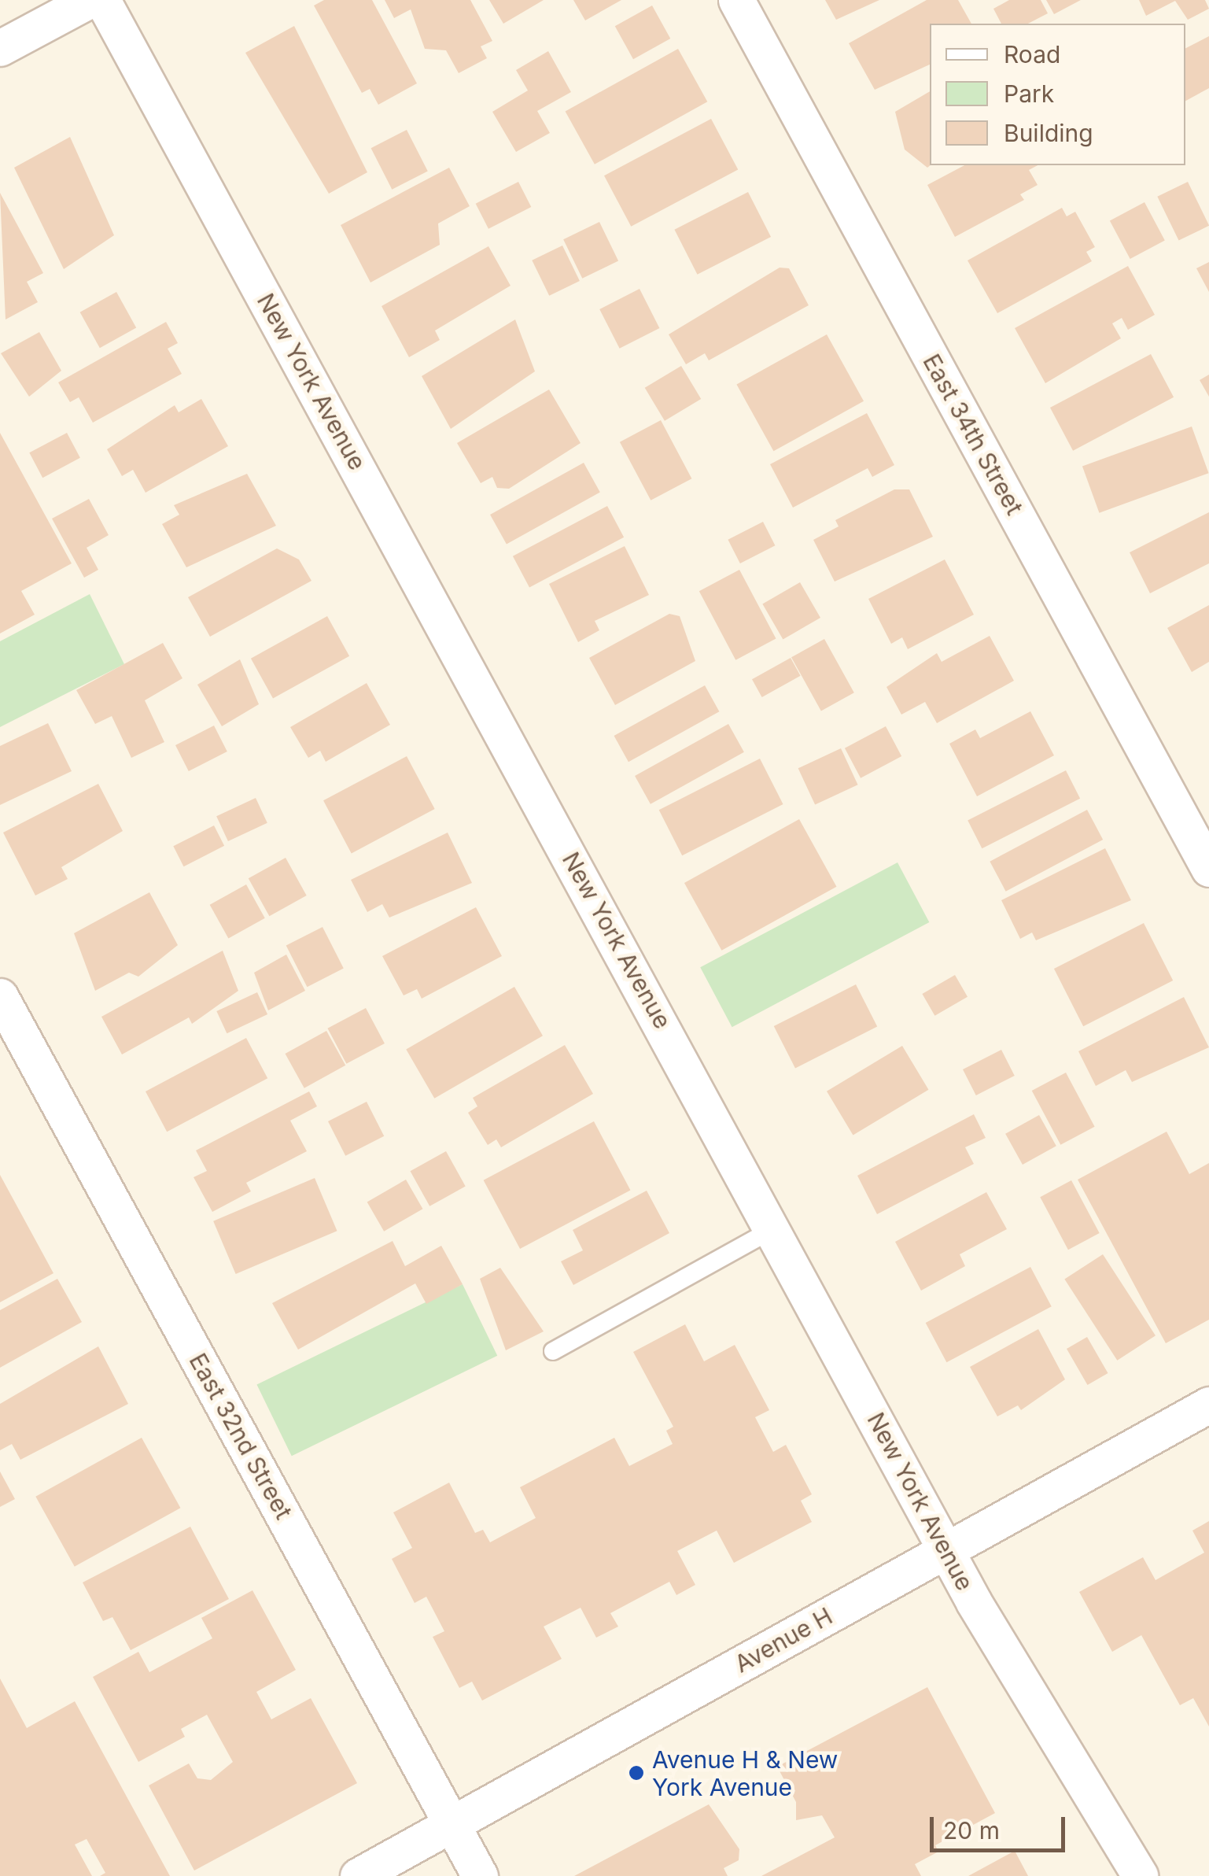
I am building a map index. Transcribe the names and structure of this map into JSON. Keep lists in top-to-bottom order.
{
  "streets": {
    "street": [
      "New York Avenue",
      "East 34th Street",
      "East 32nd Street",
      "Avenue H"
    ]
  },
  "crossings": [
    ["New York Avenue", "Avenue H"],
    ["East 32nd Street", "Avenue H"]
  ],
  "places": ["Avenue H & New York Avenue"],
  "legend": ["Road", "Park", "Building"],
  "scale_bar": "20 m"
}
